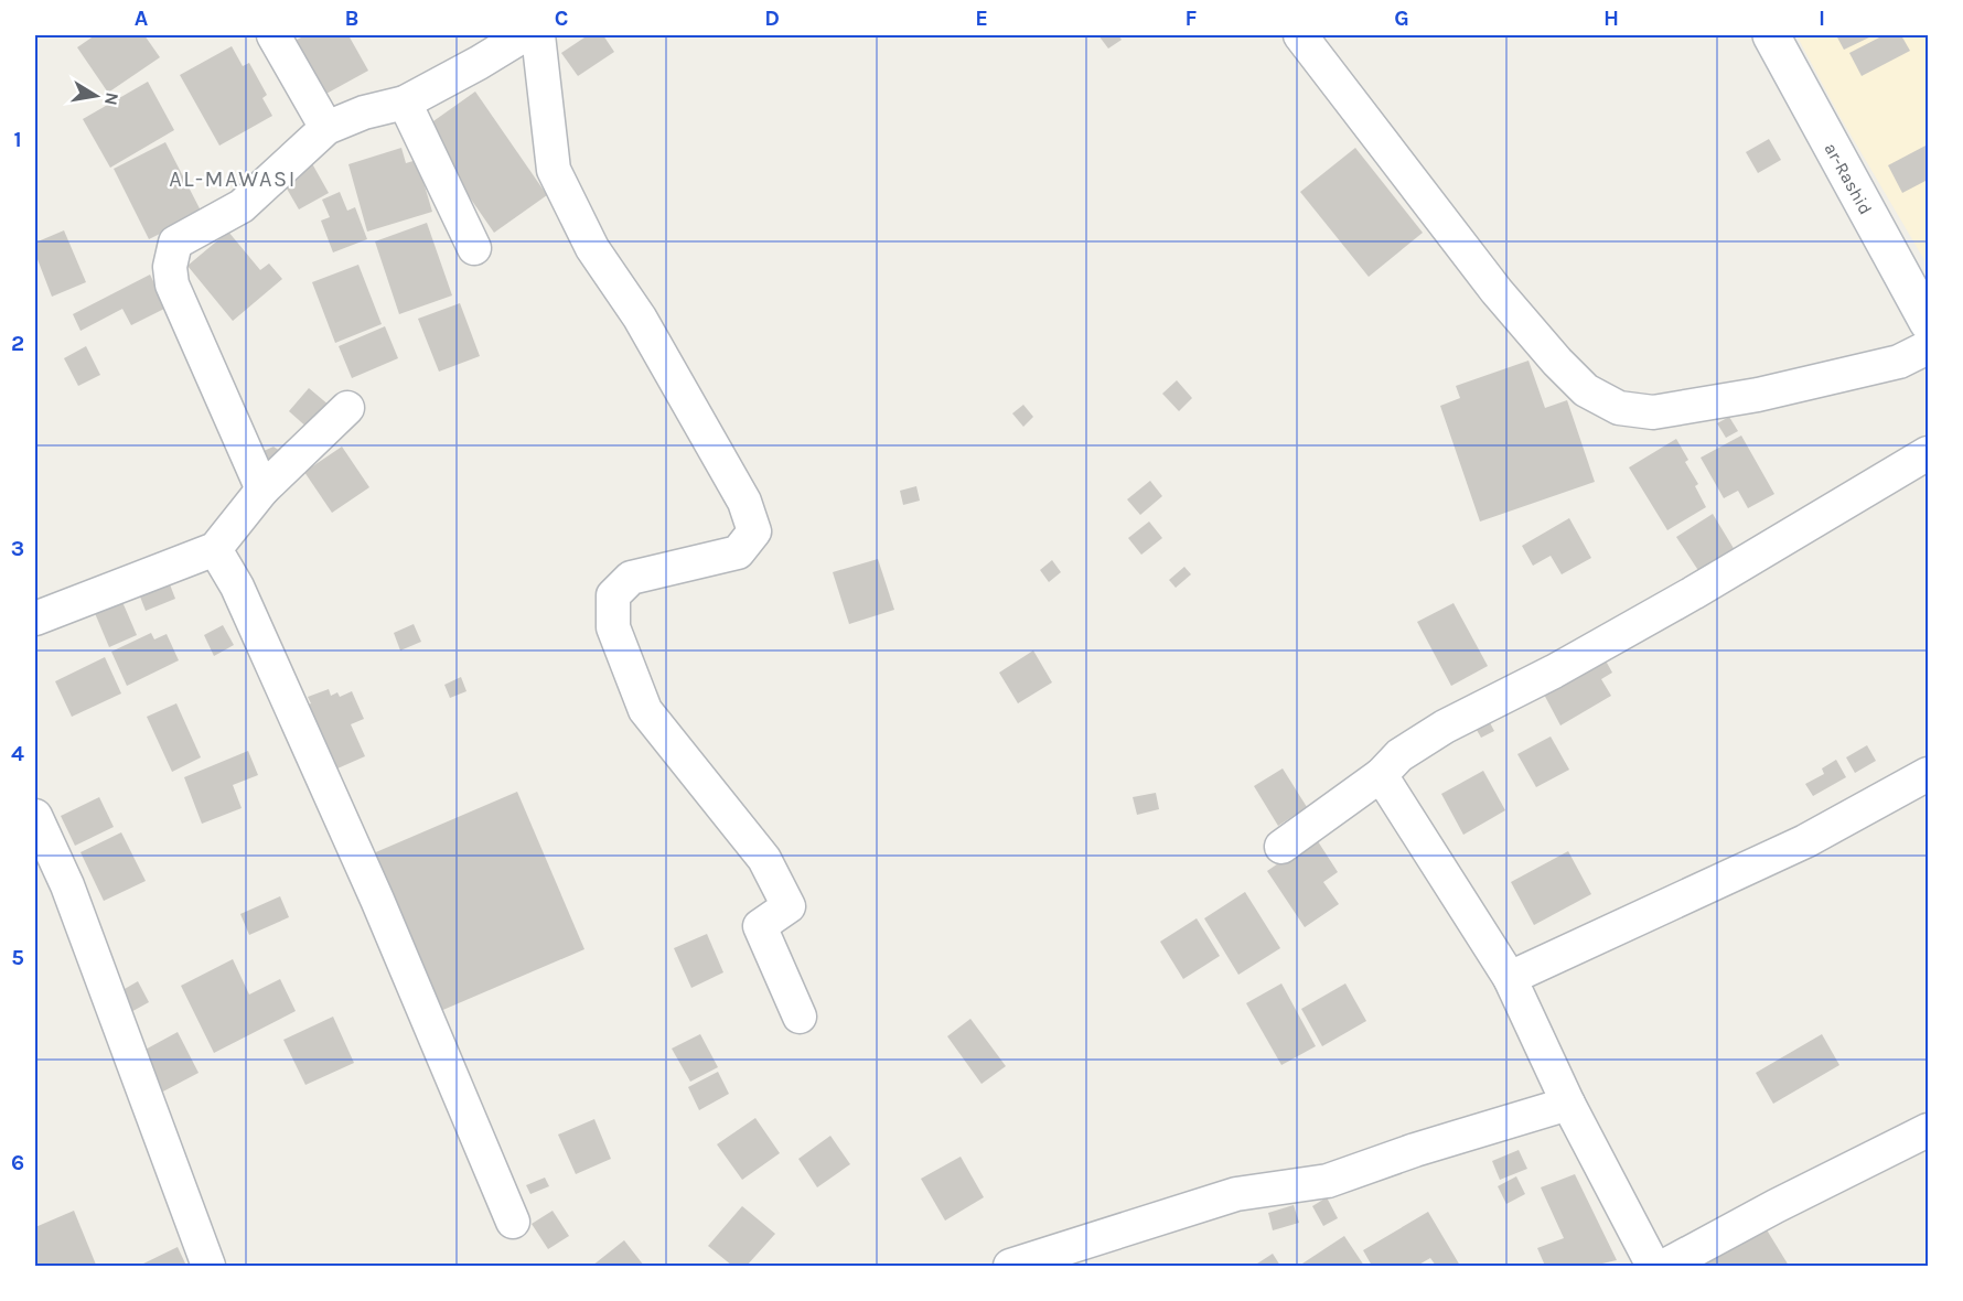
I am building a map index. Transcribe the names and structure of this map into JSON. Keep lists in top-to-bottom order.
{
  "streets": {
    "main road": ["ar-Rashid"]
  },
  "districts": ["AL-MAWASI"],
  "north": "right",
  "grid": {
    "columns": [
      "A",
      "B",
      "C",
      "D",
      "E",
      "F",
      "G",
      "H",
      "I"
    ],
    "rows": [
      "1",
      "2",
      "3",
      "4",
      "5",
      "6"
    ]
  }
}
